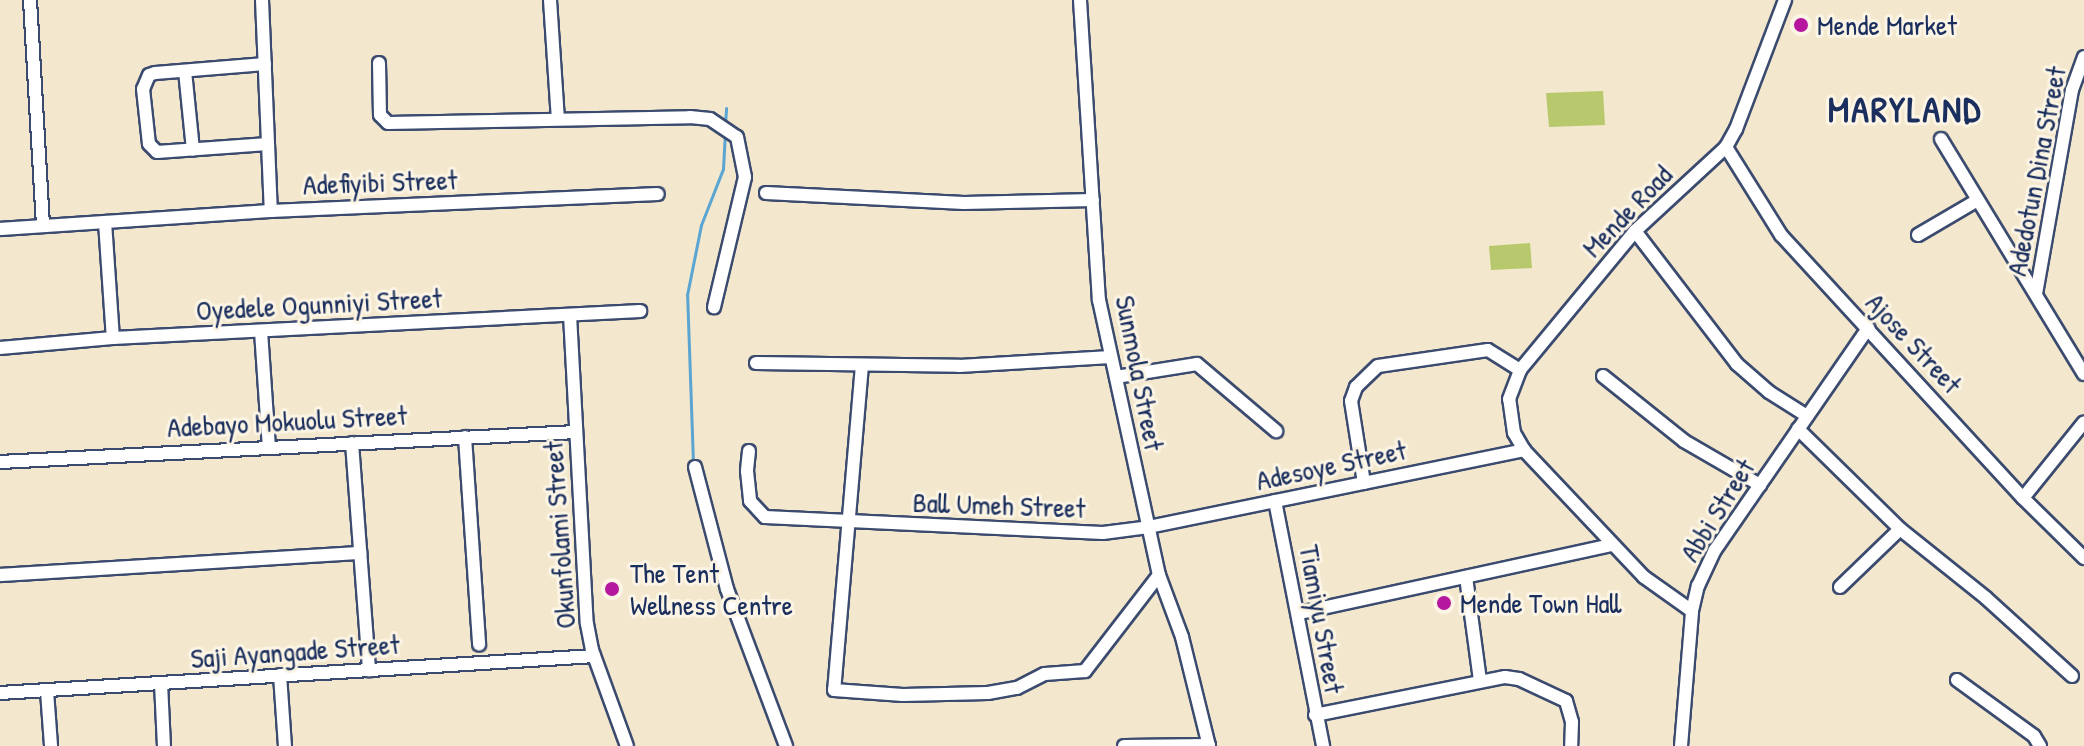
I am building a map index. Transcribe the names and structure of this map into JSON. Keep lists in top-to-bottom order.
{
  "streets": {
    "street": [
      "Adedotun Dina Street",
      "Adefiyibi Street",
      "Mende Road",
      "Oyedele Ogunniyi Street",
      "Ajose Street",
      "Sunmola Street",
      "Adebayo Mokuolu Street",
      "Adesoye Street",
      "Ball Umeh Street",
      "Abbi Street",
      "Okunfolami Street",
      "Tiamiyu Street",
      "Saji Ayangade Street"
    ]
  },
  "crossings": [
    ["Mende Road", "Ajose Street"],
    ["Mende Road", "Adesoye Street"],
    ["Oyedele Ogunniyi Street", "Okunfolami Street"],
    ["Ajose Street", "Abbi Street"],
    ["Sunmola Street", "Adesoye Street"],
    ["Sunmola Street", "Ball Umeh Street"],
    ["Adebayo Mokuolu Street", "Okunfolami Street"],
    ["Adesoye Street", "Ball Umeh Street"],
    ["Adesoye Street", "Tiamiyu Street"],
    ["Okunfolami Street", "Saji Ayangade Street"]
  ],
  "districts": ["MARYLAND"],
  "places": ["Mende Market", "The Tent Wellness Centre", "Mende Town Hall"]
}
